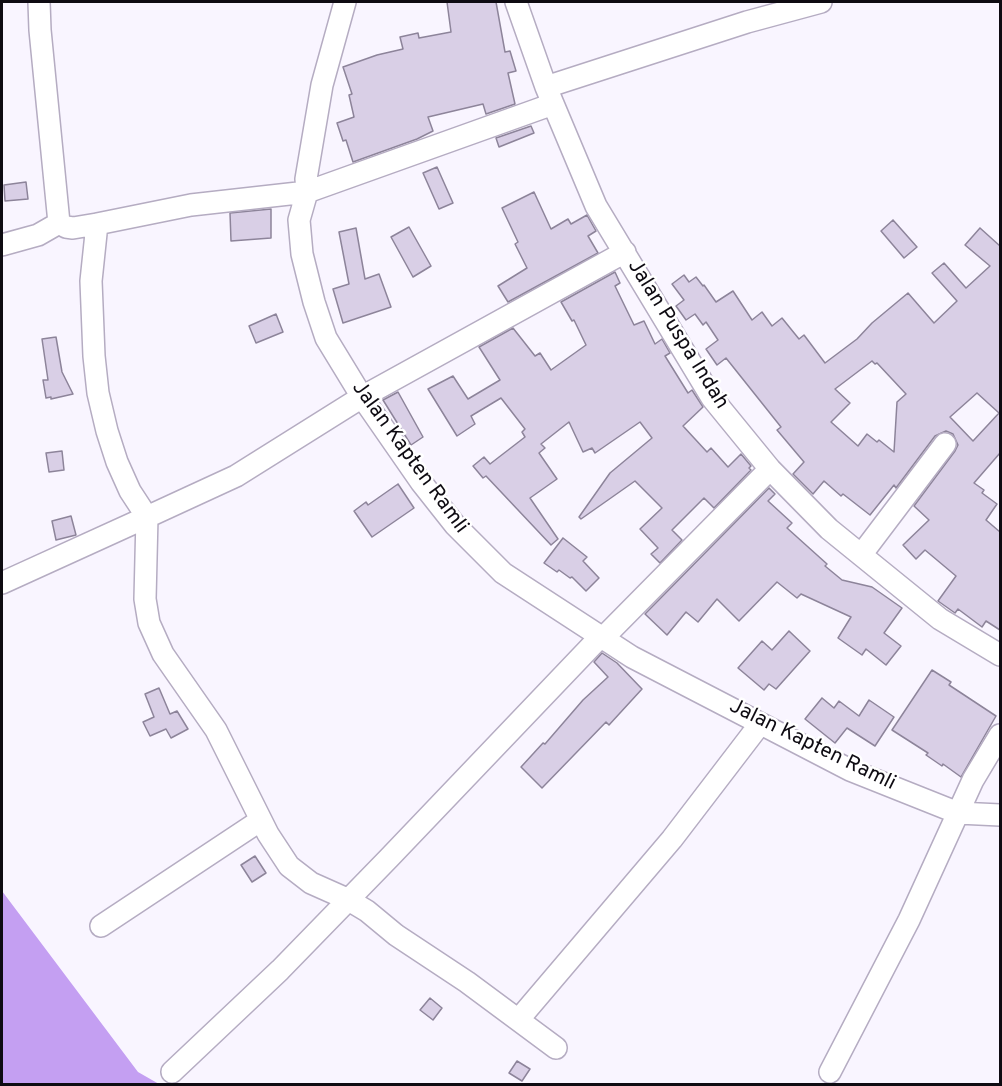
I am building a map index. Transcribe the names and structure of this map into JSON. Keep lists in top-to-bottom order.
{
  "streets": {
    "street": ["Jalan Puspa Indah", "Jalan Kapten Ramli"]
  }
}
